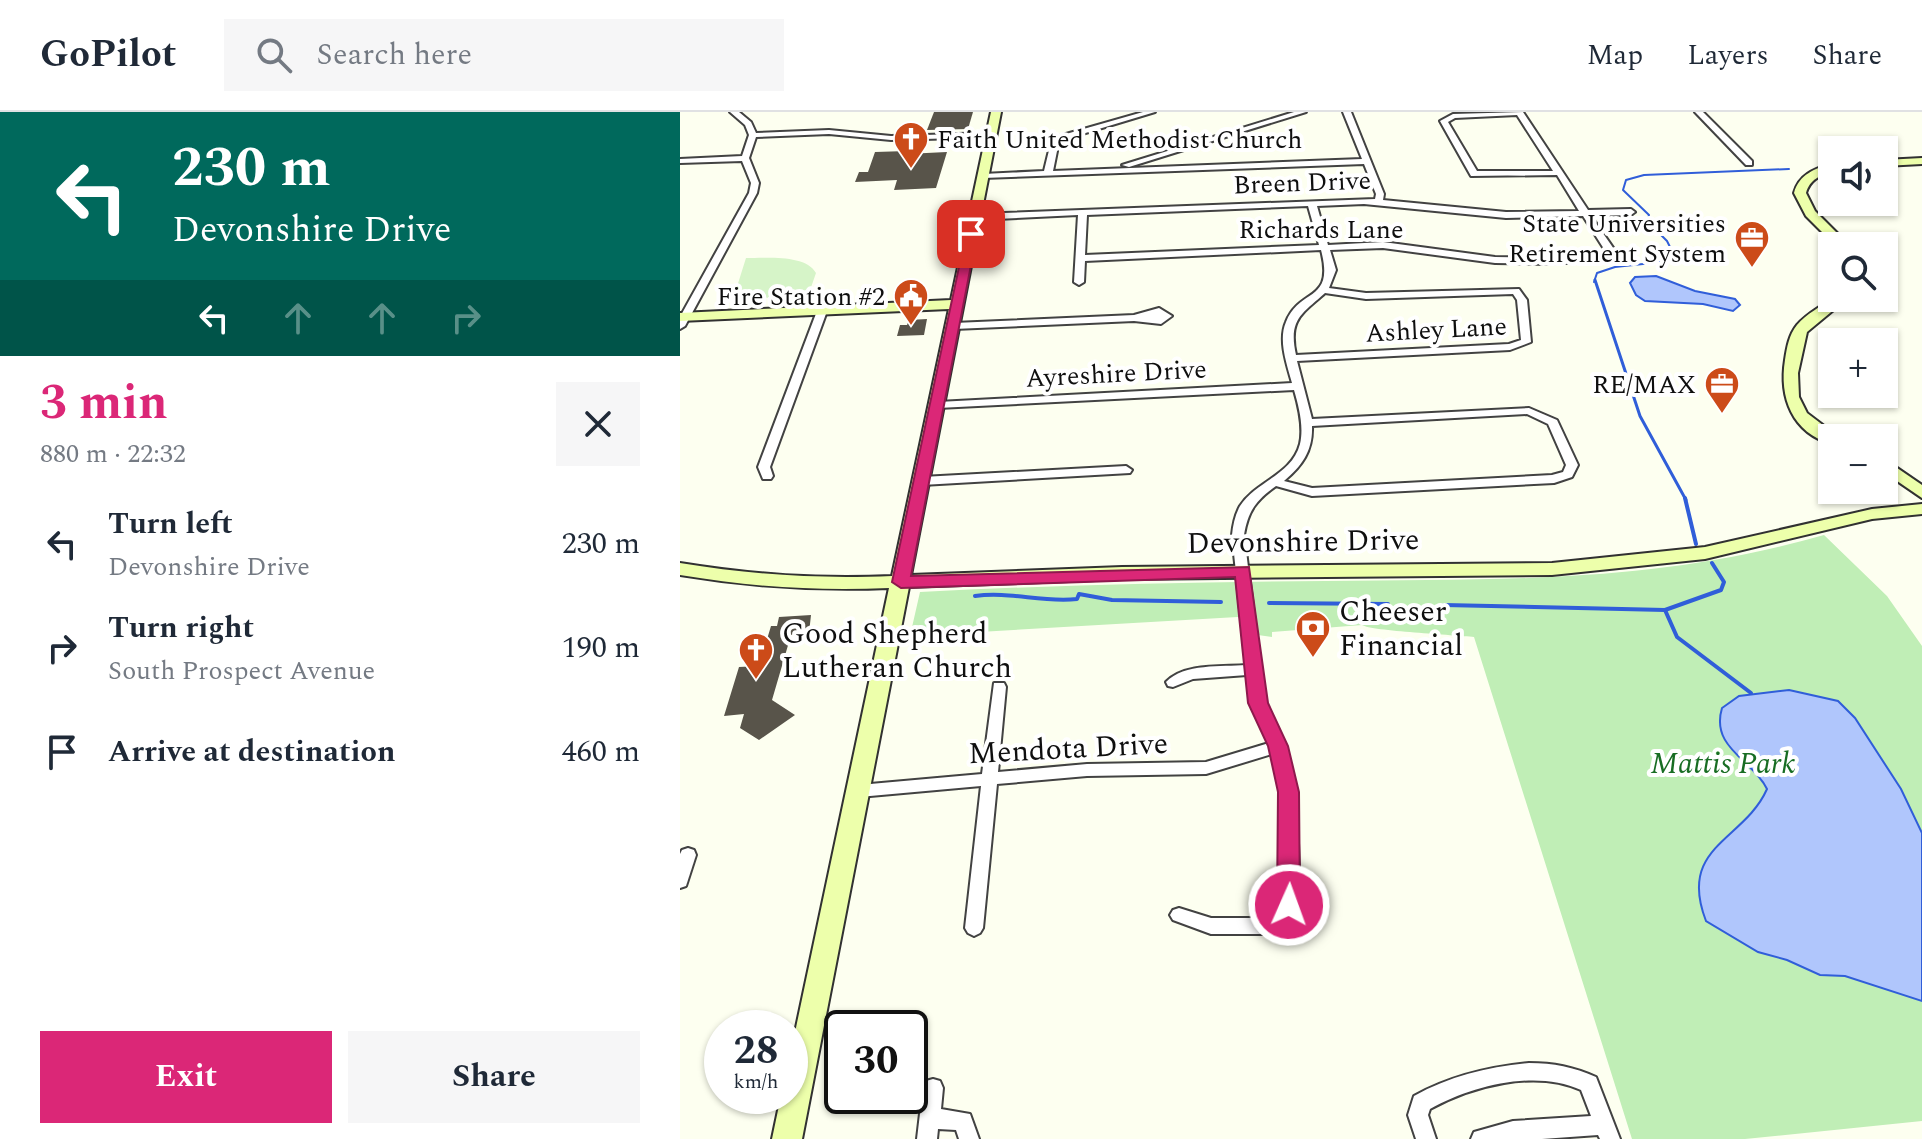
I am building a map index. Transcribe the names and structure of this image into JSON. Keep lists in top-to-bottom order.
{
  "streets": {
    "street": [
      "Breen Drive",
      "Richards Lane",
      "Ashley Lane",
      "Ayreshire Drive",
      "Devonshire Drive",
      "Mendota Drive"
    ]
  },
  "crossings": [
    ["Breen Drive", "Richards Lane"]
  ],
  "parks": ["Mattis Park"],
  "places": {
    "church": ["Faith United Methodist Church", "Good Shepherd Lutheran Church"],
    "office": ["State Universities Retirement System", "RE/MAX"],
    "public building": ["Fire Station #2"],
    "bank": ["Cheeser Financial"]
  },
  "page": {
    "header": "GoPilot",
    "search": "Search here",
    "nav": ["Map", "Layers", "Share"],
    "turn": ["230 m", "Devonshire Drive"],
    "map_buttons": ["+", "−"],
    "heading": ["3 min", "880 m · 22:32"],
    "list": [
      {
        "name": "Turn left",
        "note": "Devonshire Drive",
        "value": "230 m"
      },
      {
        "name": "Turn right",
        "note": "South Prospect Avenue",
        "value": "190 m"
      },
      {
        "name": "Arrive at destination",
        "value": "460 m"
      }
    ],
    "speed": "28 km/h",
    "limit": "30",
    "buttons": ["Exit", "Share"]
  }
}
